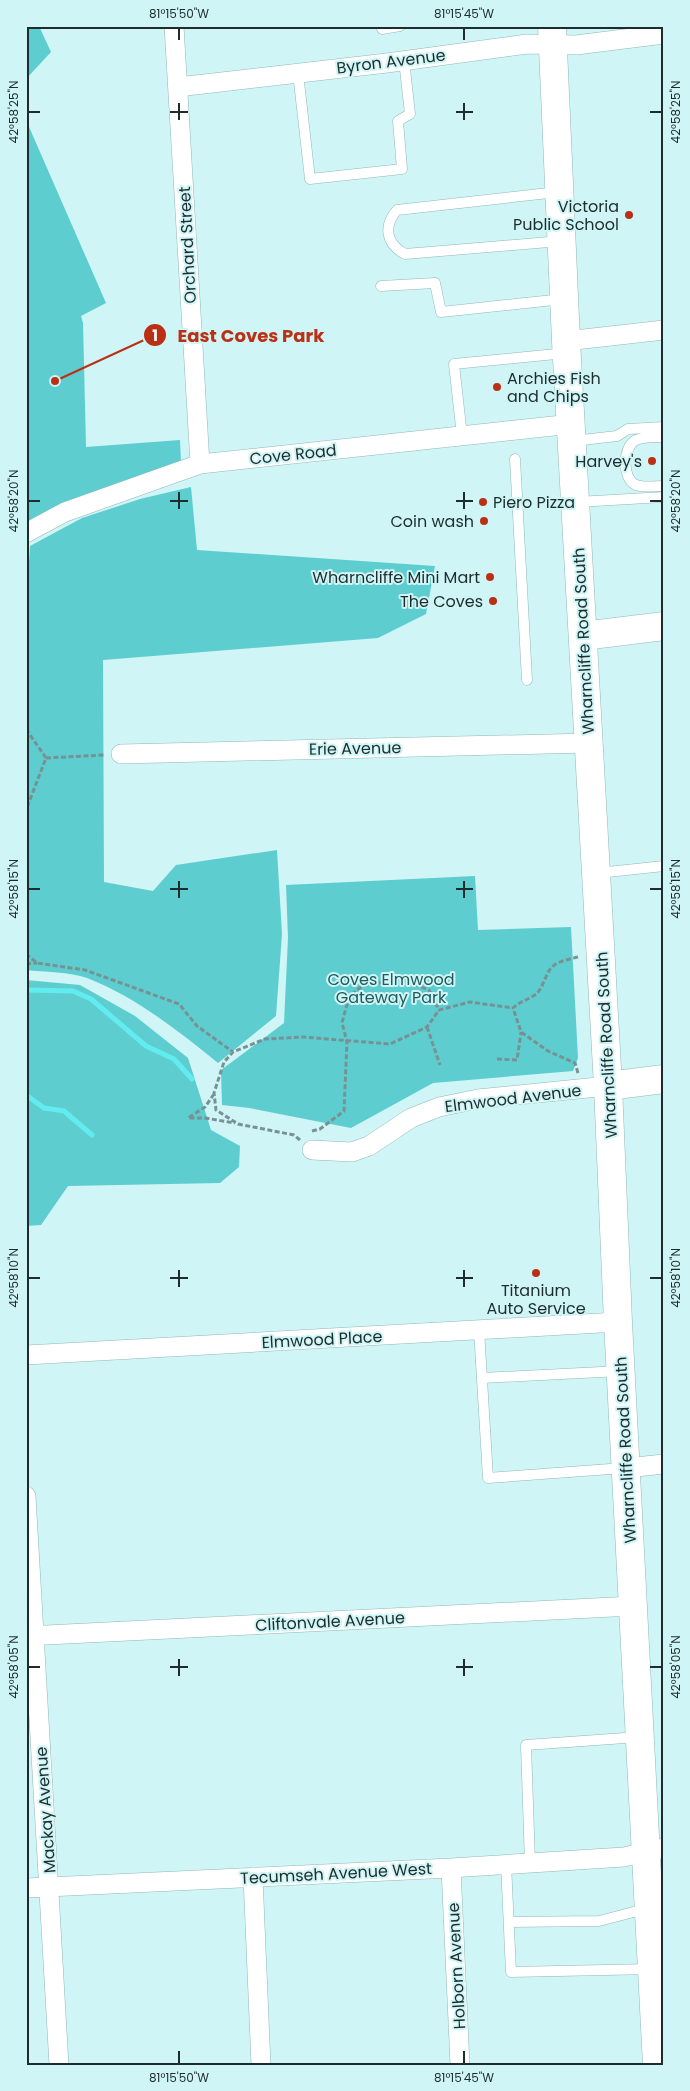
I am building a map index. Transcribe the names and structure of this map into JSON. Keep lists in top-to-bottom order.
{
  "streets": {
    "main road": ["Wharncliffe Road South", "Elmwood Avenue"],
    "street": [
      "Byron Avenue",
      "Orchard Street",
      "Cove Road",
      "Erie Avenue",
      "Elmwood Place",
      "Cliftonvale Avenue",
      "Mackay Avenue",
      "Tecumseh Avenue West",
      "Holborn Avenue"
    ]
  },
  "crossings": [
    ["Byron Avenue", "Orchard Street"],
    ["Byron Avenue", "Wharncliffe Road South"],
    ["Orchard Street", "Cove Road"],
    ["Cove Road", "Wharncliffe Road South"],
    ["Wharncliffe Road South", "Erie Avenue"],
    ["Wharncliffe Road South", "Elmwood Avenue"],
    ["Wharncliffe Road South", "Elmwood Place"],
    ["Wharncliffe Road South", "Cliftonvale Avenue"],
    ["Wharncliffe Road South", "Tecumseh Avenue West"],
    ["Cliftonvale Avenue", "Mackay Avenue"],
    ["Mackay Avenue", "Tecumseh Avenue West"],
    ["Tecumseh Avenue West", "Holborn Avenue"]
  ],
  "parks": ["Coves Elmwood Gateway Park"],
  "places": [
    "Victoria Public School",
    "East Coves Park",
    "Archies Fish and Chips",
    "Harvey's",
    "Piero Pizza",
    "Coin wash",
    "Wharncliffe Mini Mart",
    "The Coves",
    "Titanium Auto Service"
  ],
  "coordinates": [
    "81°15'50\"W",
    "81°15'45\"W",
    "42°58'25\"N",
    "42°58'20\"N",
    "42°58'15\"N",
    "42°58'10\"N",
    "42°58'05\"N"
  ]
}
